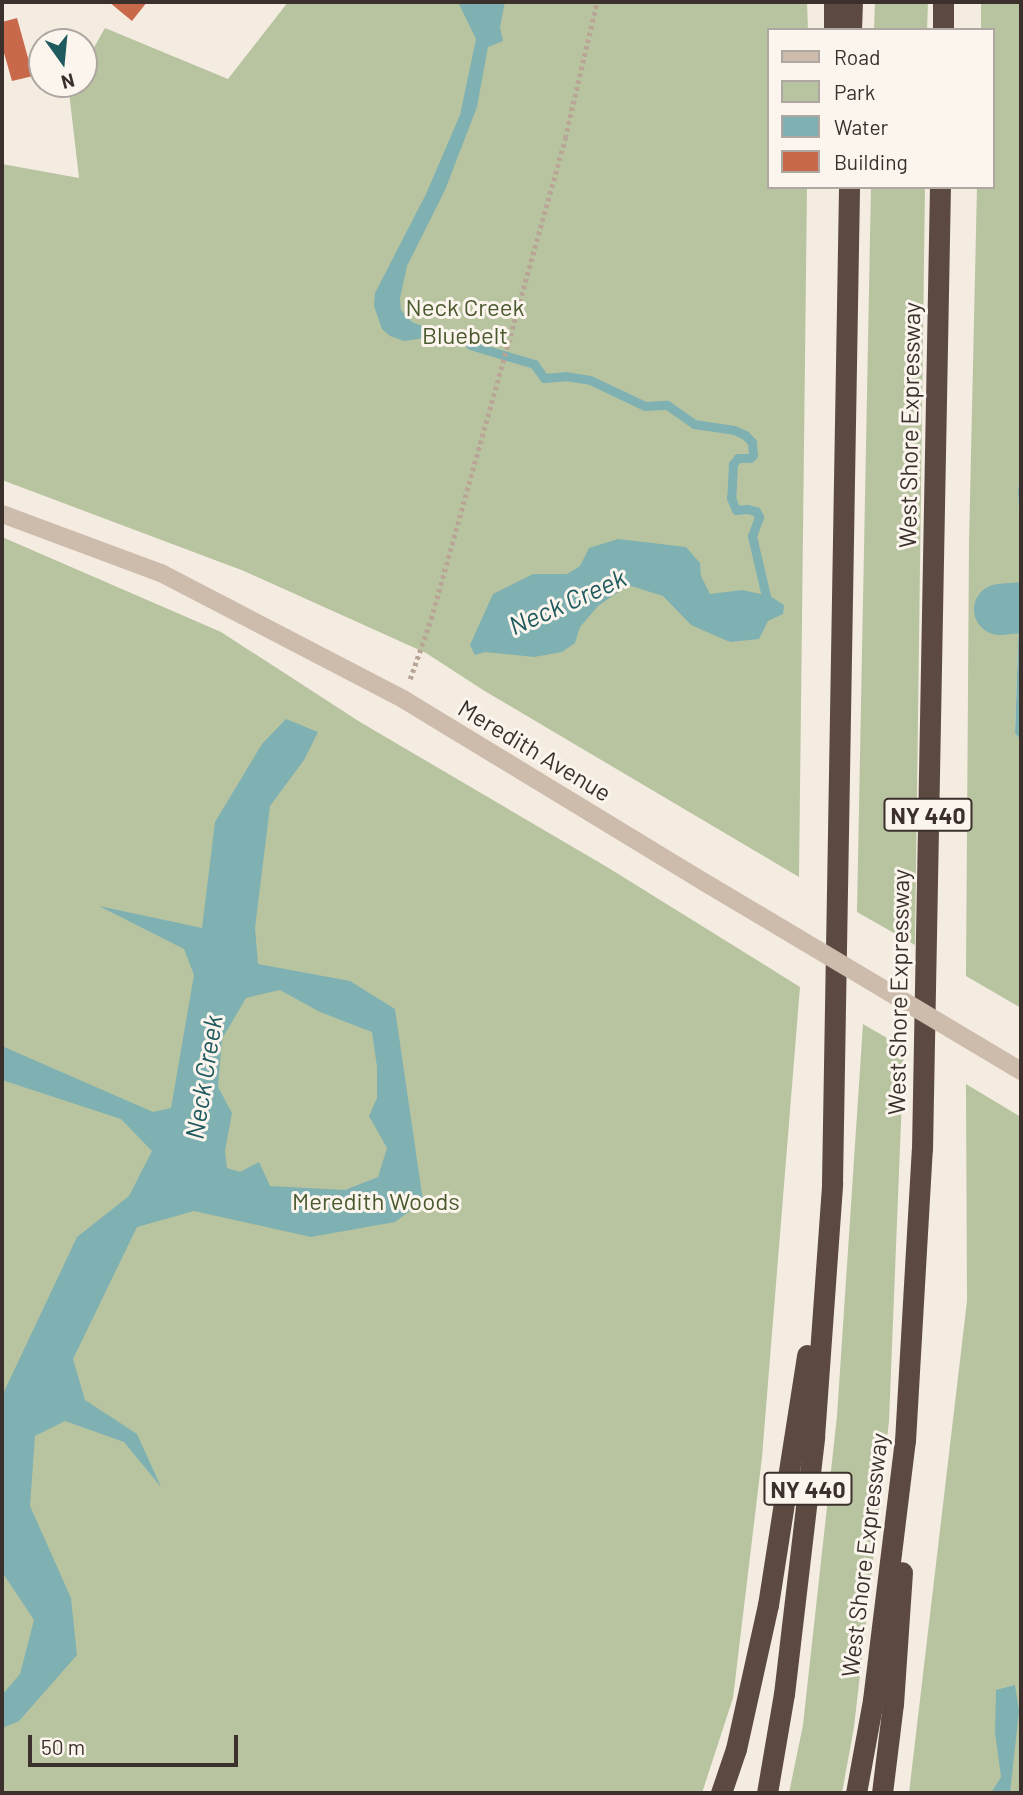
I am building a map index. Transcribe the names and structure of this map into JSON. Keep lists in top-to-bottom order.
{
  "streets": {
    "highway": ["West Shore Expressway", "NY 440"],
    "street": ["Meredith Avenue"]
  },
  "water": ["Neck Creek"],
  "parks": ["Neck Creek Bluebelt", "Meredith Woods"],
  "legend": [
    "Road",
    "Park",
    "Water",
    "Building"
  ],
  "scale_bar": "50 m",
  "north": "bottom"
}
